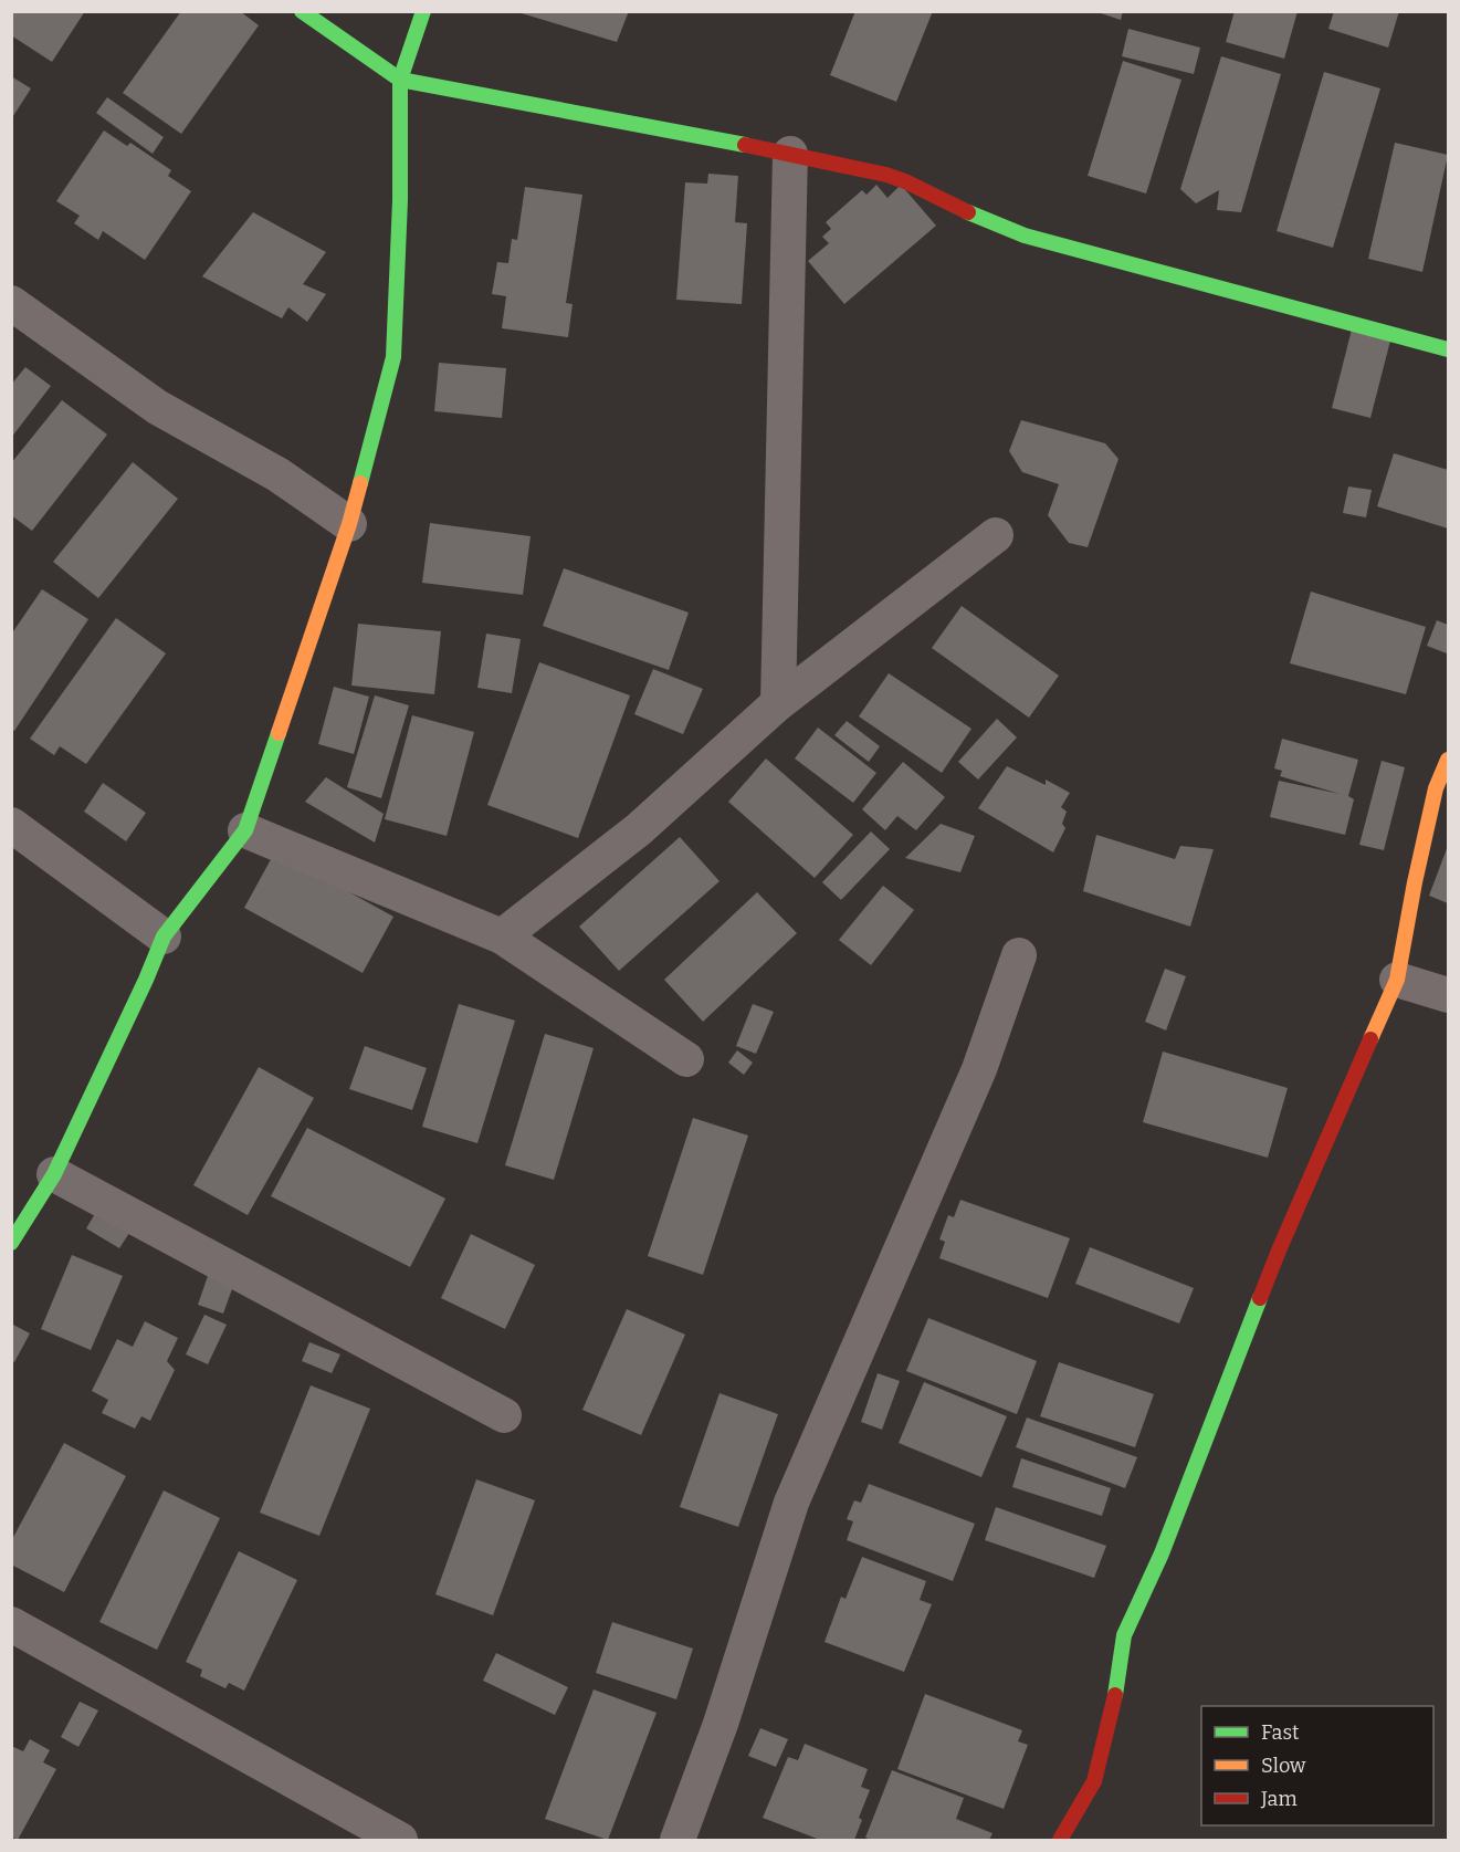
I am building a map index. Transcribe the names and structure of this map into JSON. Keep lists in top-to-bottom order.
{
  "legend": ["Fast", "Slow", "Jam"]
}
